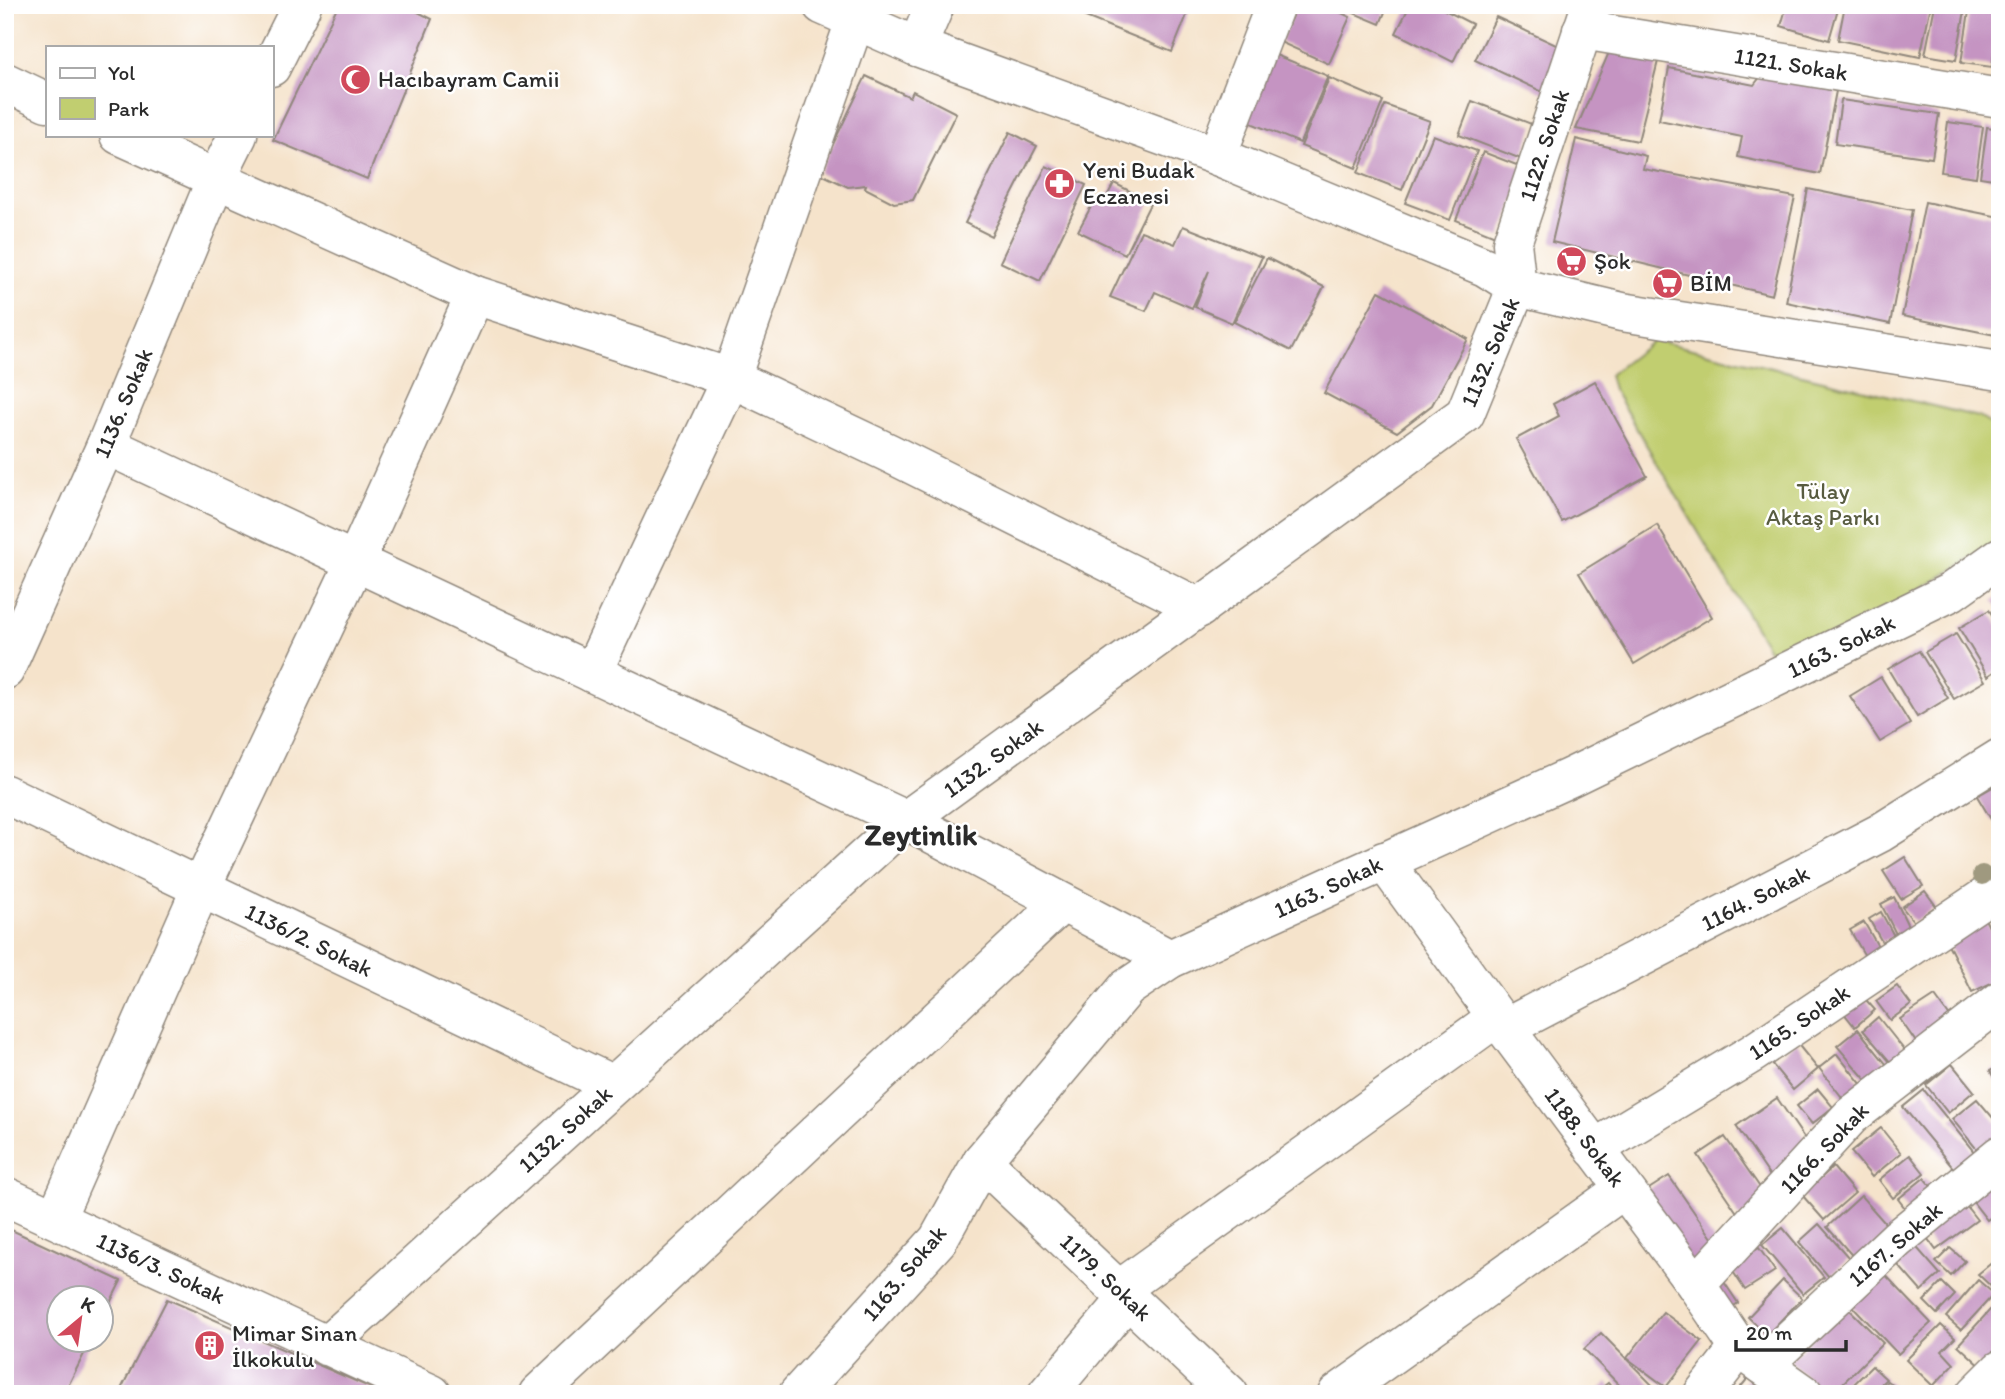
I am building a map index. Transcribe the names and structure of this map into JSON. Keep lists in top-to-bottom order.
{
  "streets": {
    "street": [
      "1121. Sokak",
      "1122. Sokak",
      "1132. Sokak",
      "1136. Sokak",
      "1163. Sokak",
      "1164. Sokak",
      "1136/2. Sokak",
      "1165. Sokak",
      "1188. Sokak",
      "1166. Sokak",
      "1167. Sokak",
      "1136/3. Sokak",
      "1179. Sokak"
    ]
  },
  "crossings": [
    ["1121. Sokak", "1122. Sokak"],
    ["1122. Sokak", "1132. Sokak"],
    ["1132. Sokak", "1136/2. Sokak"],
    ["1132. Sokak", "1136/3. Sokak"],
    ["1163. Sokak", "1188. Sokak"],
    ["1163. Sokak", "1179. Sokak"],
    ["1164. Sokak", "1188. Sokak"],
    ["1164. Sokak", "1179. Sokak"],
    ["1165. Sokak", "1188. Sokak"],
    ["1188. Sokak", "1166. Sokak"],
    ["1188. Sokak", "1167. Sokak"]
  ],
  "districts": ["Zeytinlik"],
  "parks": ["Tülay Aktaş Parkı"],
  "places": {
    "mosque": ["Hacıbayram Camii"],
    "pharmacy": ["Yeni Budak Eczanesi"],
    "supermarket": ["Şok", "BİM"],
    "building": ["Mimar Sinan İlkokulu"]
  },
  "legend": ["Yol", "Park"],
  "scale_bar": "20 m",
  "north": "top right"
}
